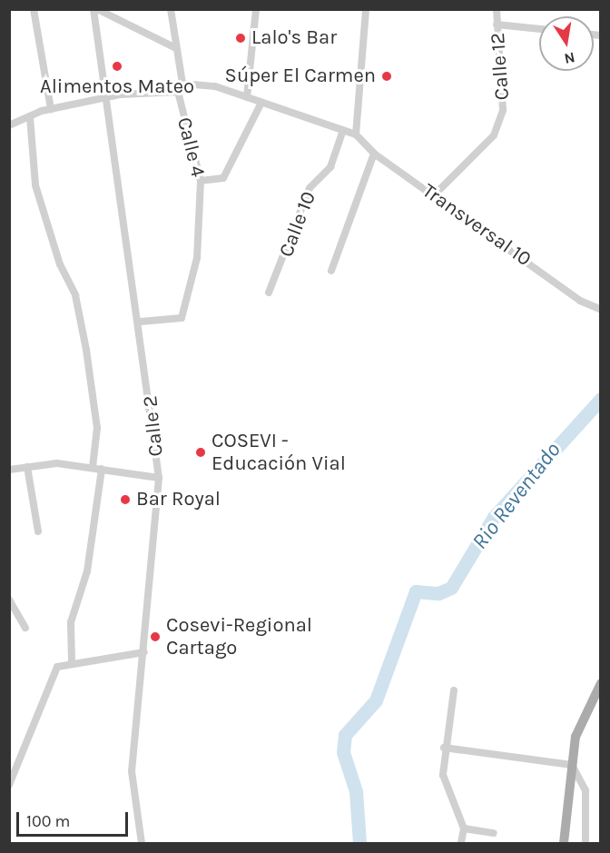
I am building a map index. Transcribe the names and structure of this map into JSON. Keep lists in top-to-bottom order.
{
  "streets": {
    "street": [
      "Calle 12",
      "Calle 4",
      "Calle 10",
      "Transversal 10",
      "Calle 2"
    ]
  },
  "crossings": [
    ["Calle 12", "Transversal 10"],
    ["Calle 4", "Calle 2"]
  ],
  "water": ["Rio Reventado"],
  "places": [
    "Lalo's Bar",
    "Alimentos Mateo",
    "Súper El Carmen",
    "COSEVI - Educación Vial",
    "Bar Royal",
    "Cosevi-Regional Cartago"
  ],
  "scale_bar": "100 m",
  "north": "bottom"
}
